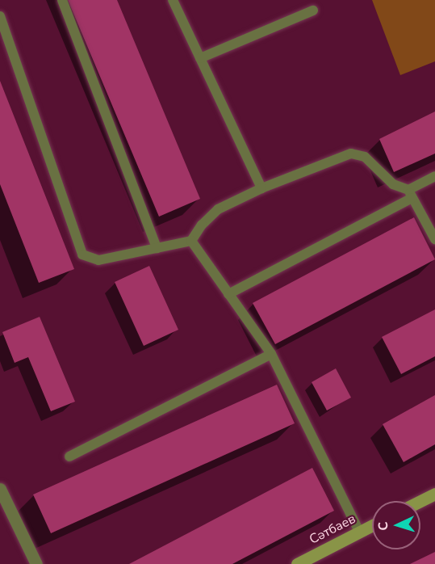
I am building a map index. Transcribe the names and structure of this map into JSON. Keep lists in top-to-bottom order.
{
  "streets": {
    "street": ["Сәтбаев"]
  },
  "north": "left"
}
